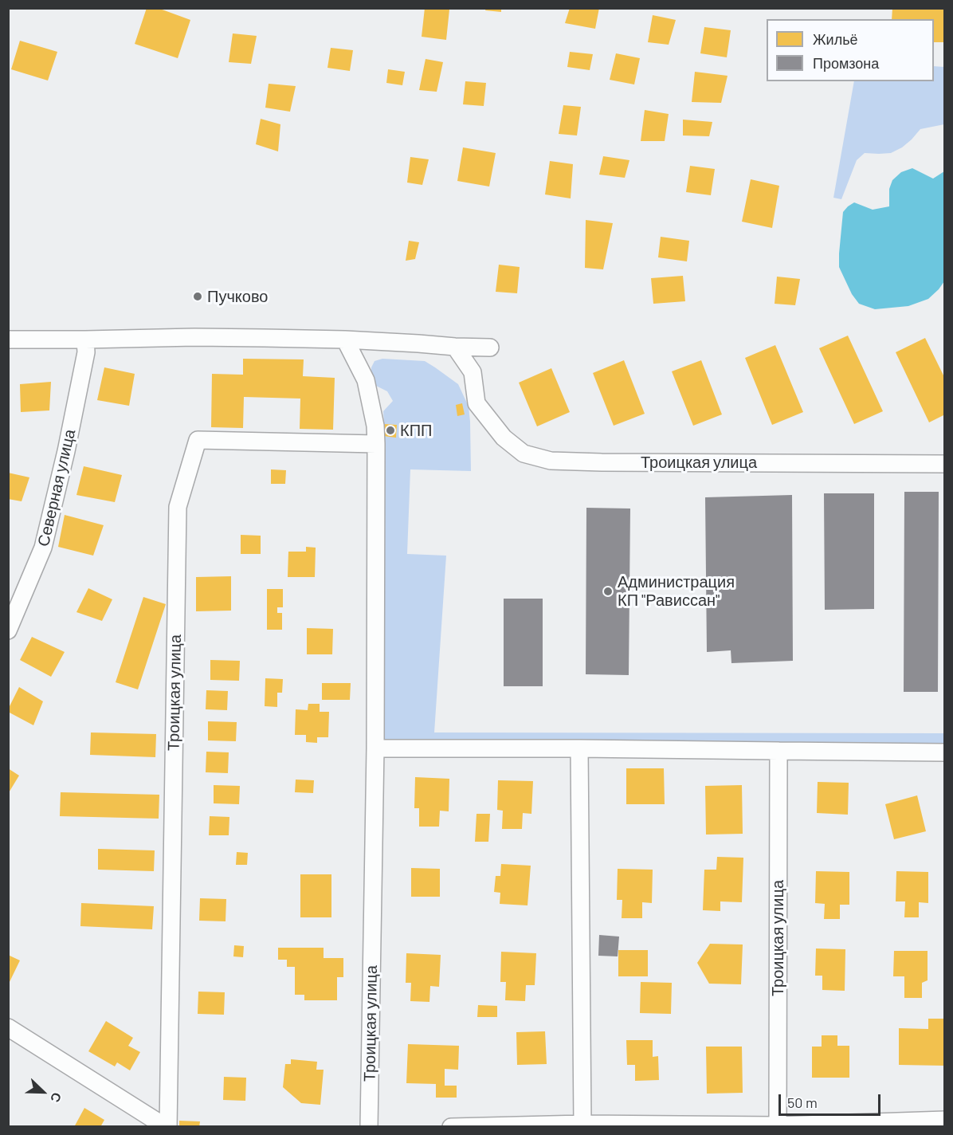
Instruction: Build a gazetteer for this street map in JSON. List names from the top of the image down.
{
  "streets": {
    "street": ["Троицкая улица", "Северная улица"]
  },
  "places": ["Пучково", "КПП", "Администрация КП \"Рависсан\""],
  "legend": ["Жильё", "Промзона"],
  "scale_bar": "50 m",
  "north": "bottom right"
}
